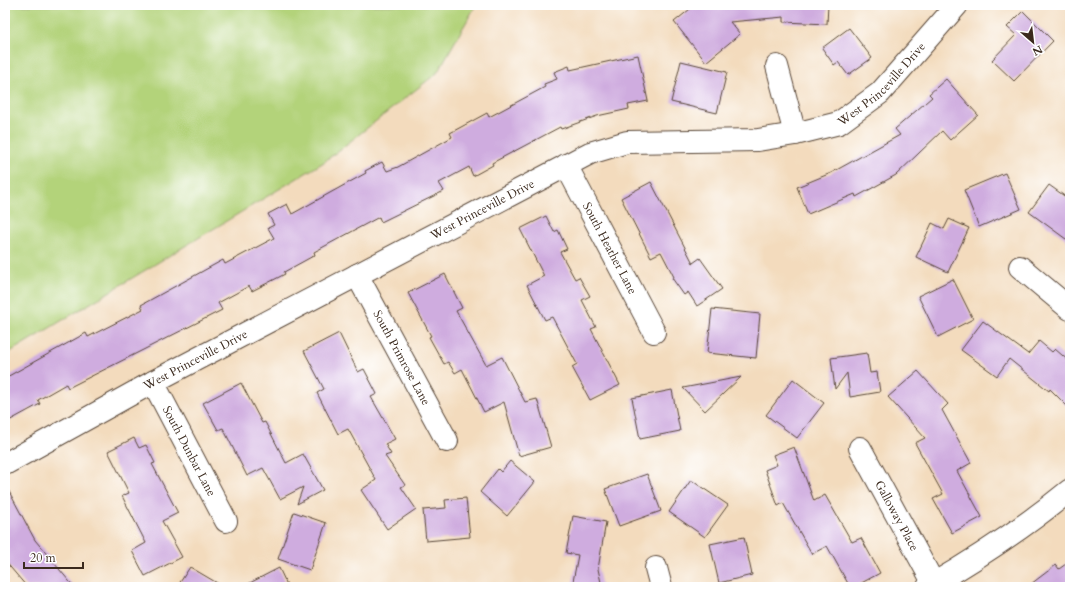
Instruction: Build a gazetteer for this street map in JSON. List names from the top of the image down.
{
  "streets": {
    "street": [
      "West Princeville Drive",
      "South Heather Lane",
      "South Primrose Lane",
      "South Dunbar Lane",
      "Galloway Place"
    ]
  },
  "crossings": [
    ["West Princeville Drive", "South Heather Lane"],
    ["West Princeville Drive", "South Primrose Lane"],
    ["West Princeville Drive", "South Dunbar Lane"]
  ],
  "scale_bar": "20 m",
  "north": "bottom right"
}
